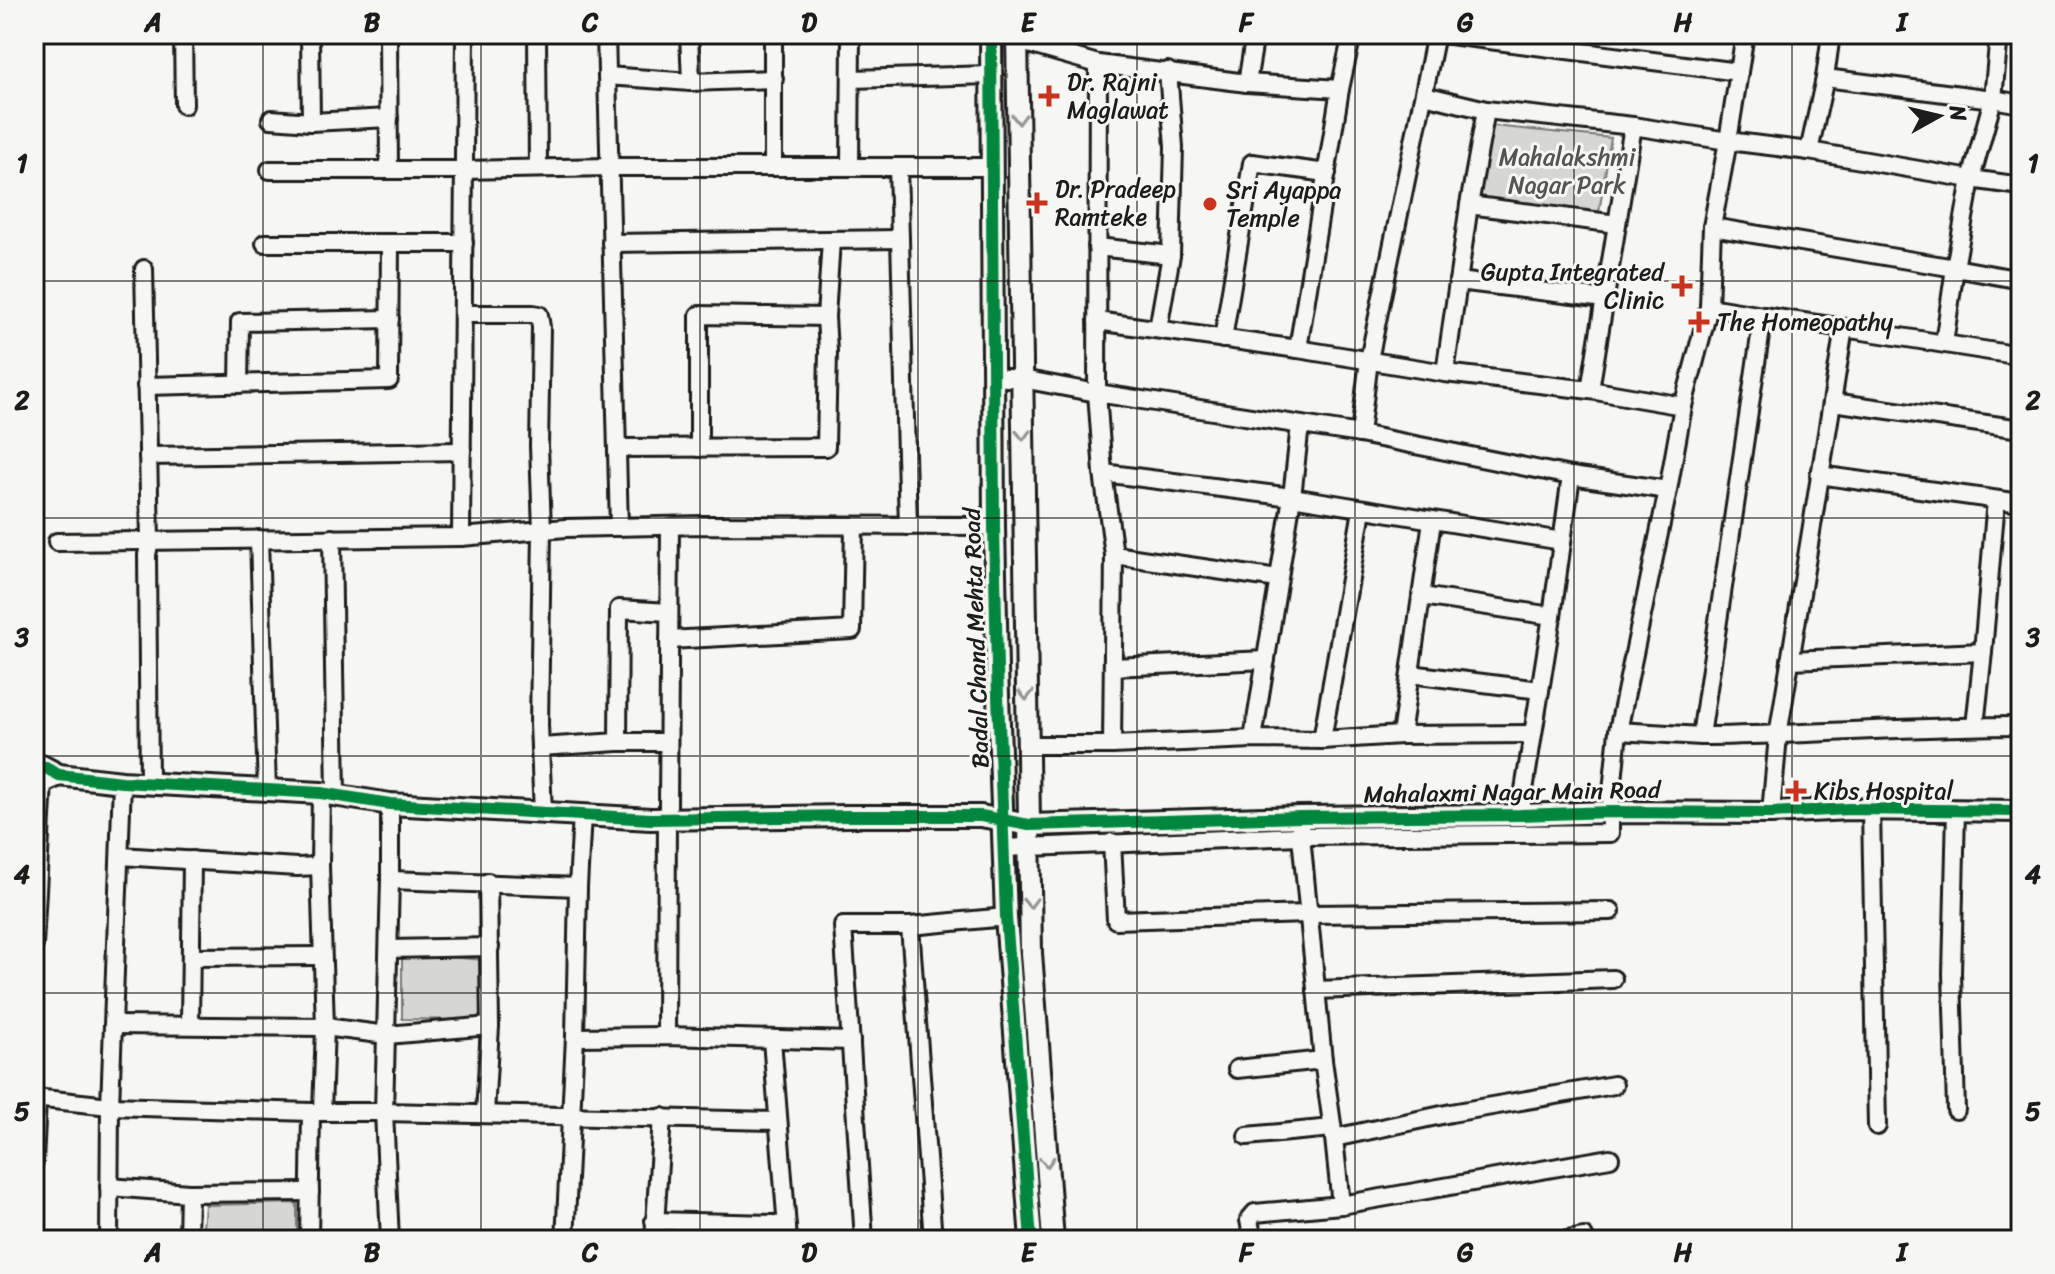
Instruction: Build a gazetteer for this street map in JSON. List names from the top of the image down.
{
  "streets": {
    "street": ["Badal Chand Mehta Road", "Mahalaxmi Nagar Main Road"]
  },
  "crossings": [
    ["Badal Chand Mehta Road", "Mahalaxmi Nagar Main Road"]
  ],
  "parks": ["Mahalakshmi Nagar Park"],
  "places": {
    "health": [
      "Dr. Rajni Maglawat",
      "Dr. Pradeep Ramteke",
      "Gupta Integrated Clinic",
      "The Homeopathy",
      "Kibs Hospital"
    ],
    "other": ["Sri Ayappa Temple"]
  },
  "north": "right",
  "grid": {
    "columns": [
      "A",
      "B",
      "C",
      "D",
      "E",
      "F",
      "G",
      "H",
      "I"
    ],
    "rows": [
      "1",
      "2",
      "3",
      "4",
      "5"
    ]
  }
}
